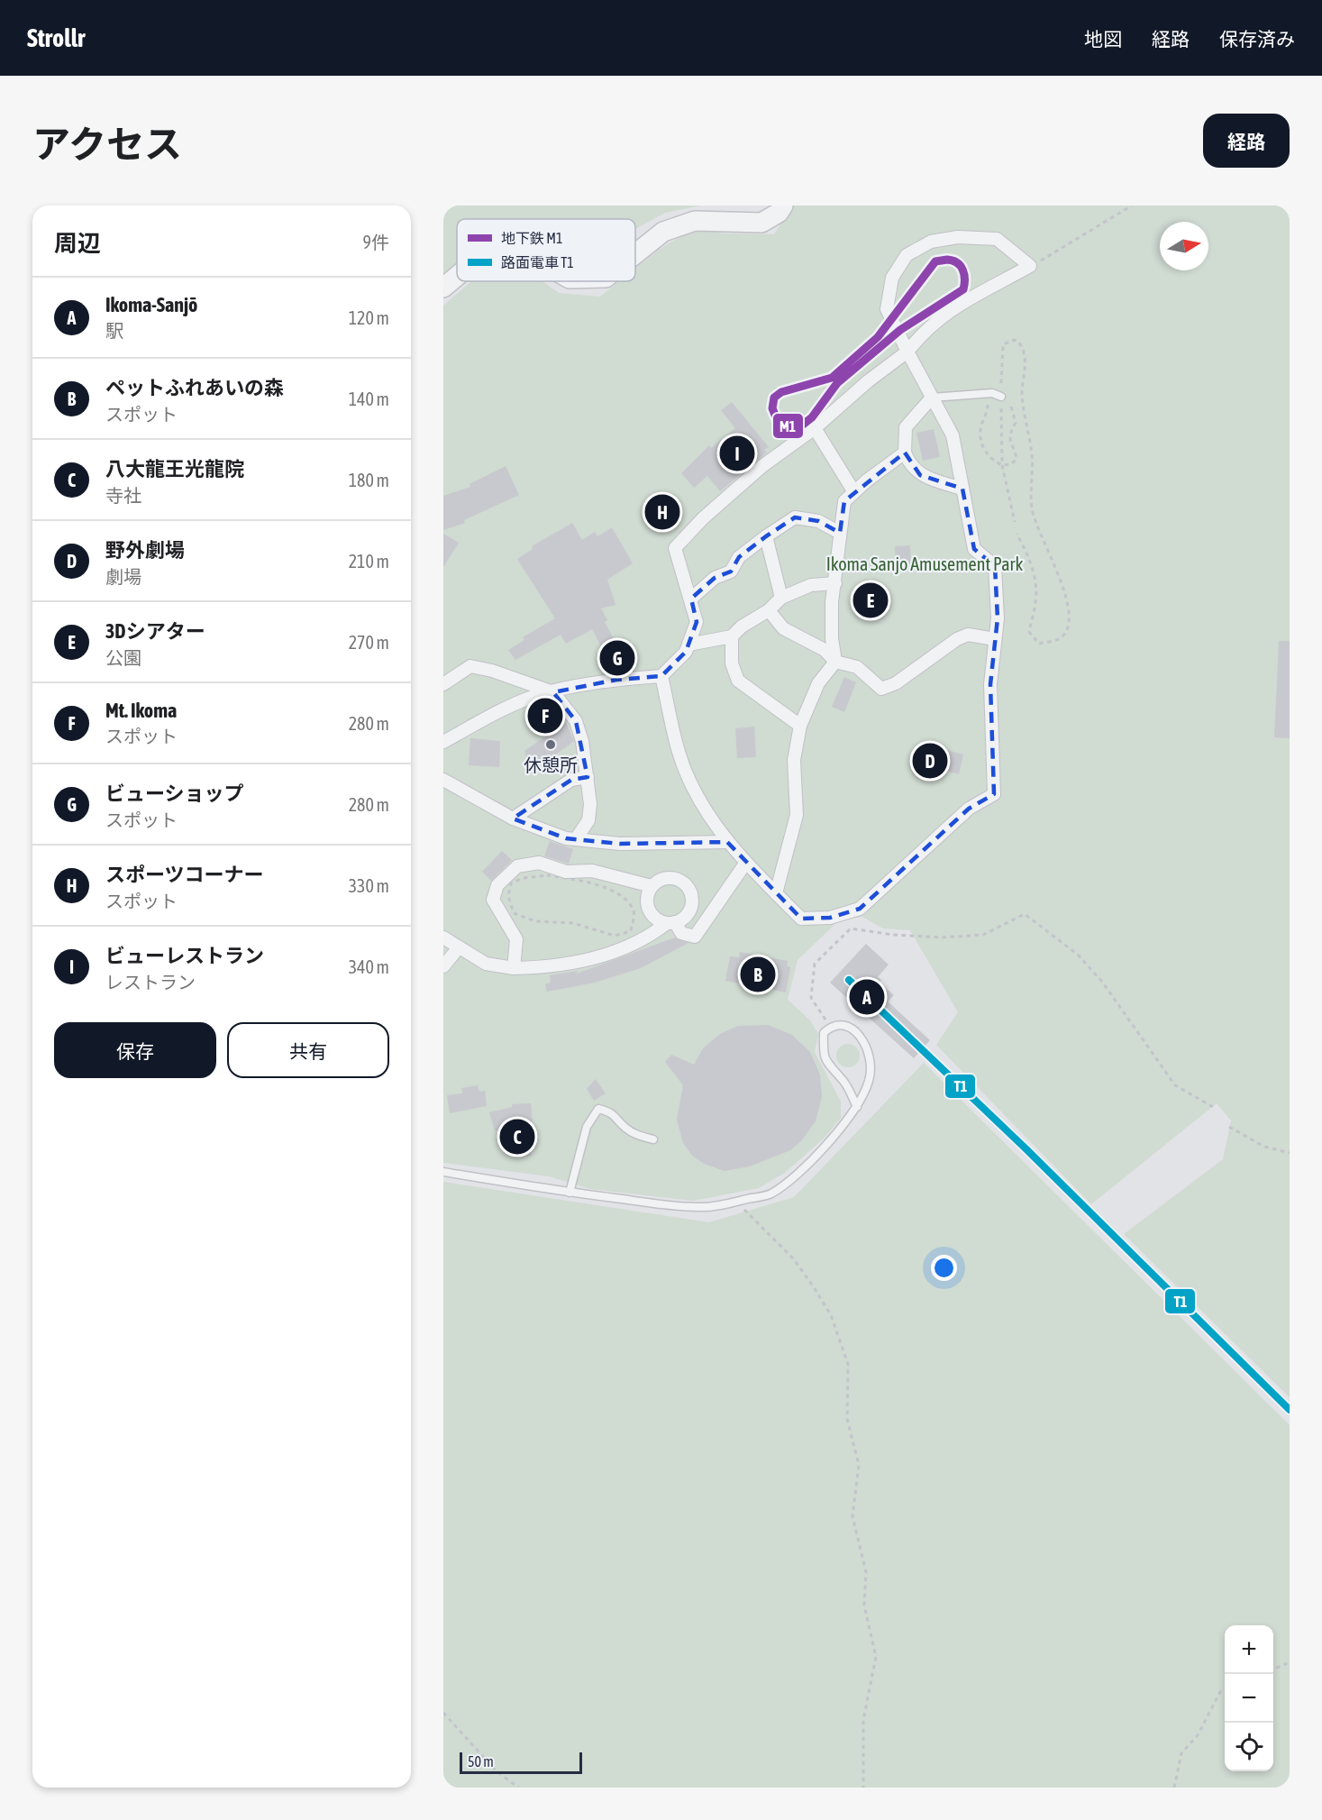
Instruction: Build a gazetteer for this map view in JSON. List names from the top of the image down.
{
  "parks": ["Ikoma Sanjo Amusement Park"],
  "places": ["休憩所"],
  "lines": ["metro line M1", "tram line T1"],
  "legend": ["地下鉄 M1", "路面電車 T1"],
  "scale_bar": "50 m",
  "north": "right",
  "page": {
    "header": "Strollr",
    "nav": ["地図", "経路", "保存済み"],
    "title": "アクセス",
    "buttons": [
      "経路",
      ["保存", "共有"]
    ],
    "heading": ["周辺", "9件"],
    "list": [
      {
        "mark": "A",
        "name": "Ikoma-Sanjō",
        "note": "駅",
        "value": "120 m"
      },
      {
        "mark": "B",
        "name": "ペットふれあいの森",
        "note": "スポット",
        "value": "140 m"
      },
      {
        "mark": "C",
        "name": "八大龍王光龍院",
        "note": "寺社",
        "value": "180 m"
      },
      {
        "mark": "D",
        "name": "野外劇場",
        "note": "劇場",
        "value": "210 m"
      },
      {
        "mark": "E",
        "name": "3Dシアター",
        "note": "公園",
        "value": "270 m"
      },
      {
        "mark": "F",
        "name": "Mt. Ikoma",
        "note": "スポット",
        "value": "280 m"
      },
      {
        "mark": "G",
        "name": "ビューショップ",
        "note": "スポット",
        "value": "280 m"
      },
      {
        "mark": "H",
        "name": "スポーツコーナー",
        "note": "スポット",
        "value": "330 m"
      },
      {
        "mark": "I",
        "name": "ビューレストラン",
        "note": "レストラン",
        "value": "340 m"
      }
    ],
    "pins": [
      "I",
      "H",
      "E",
      "G",
      "F",
      "D",
      "B",
      "A",
      "C"
    ],
    "map_buttons": ["+", "−"],
    "scale": "50 m"
  }
}
